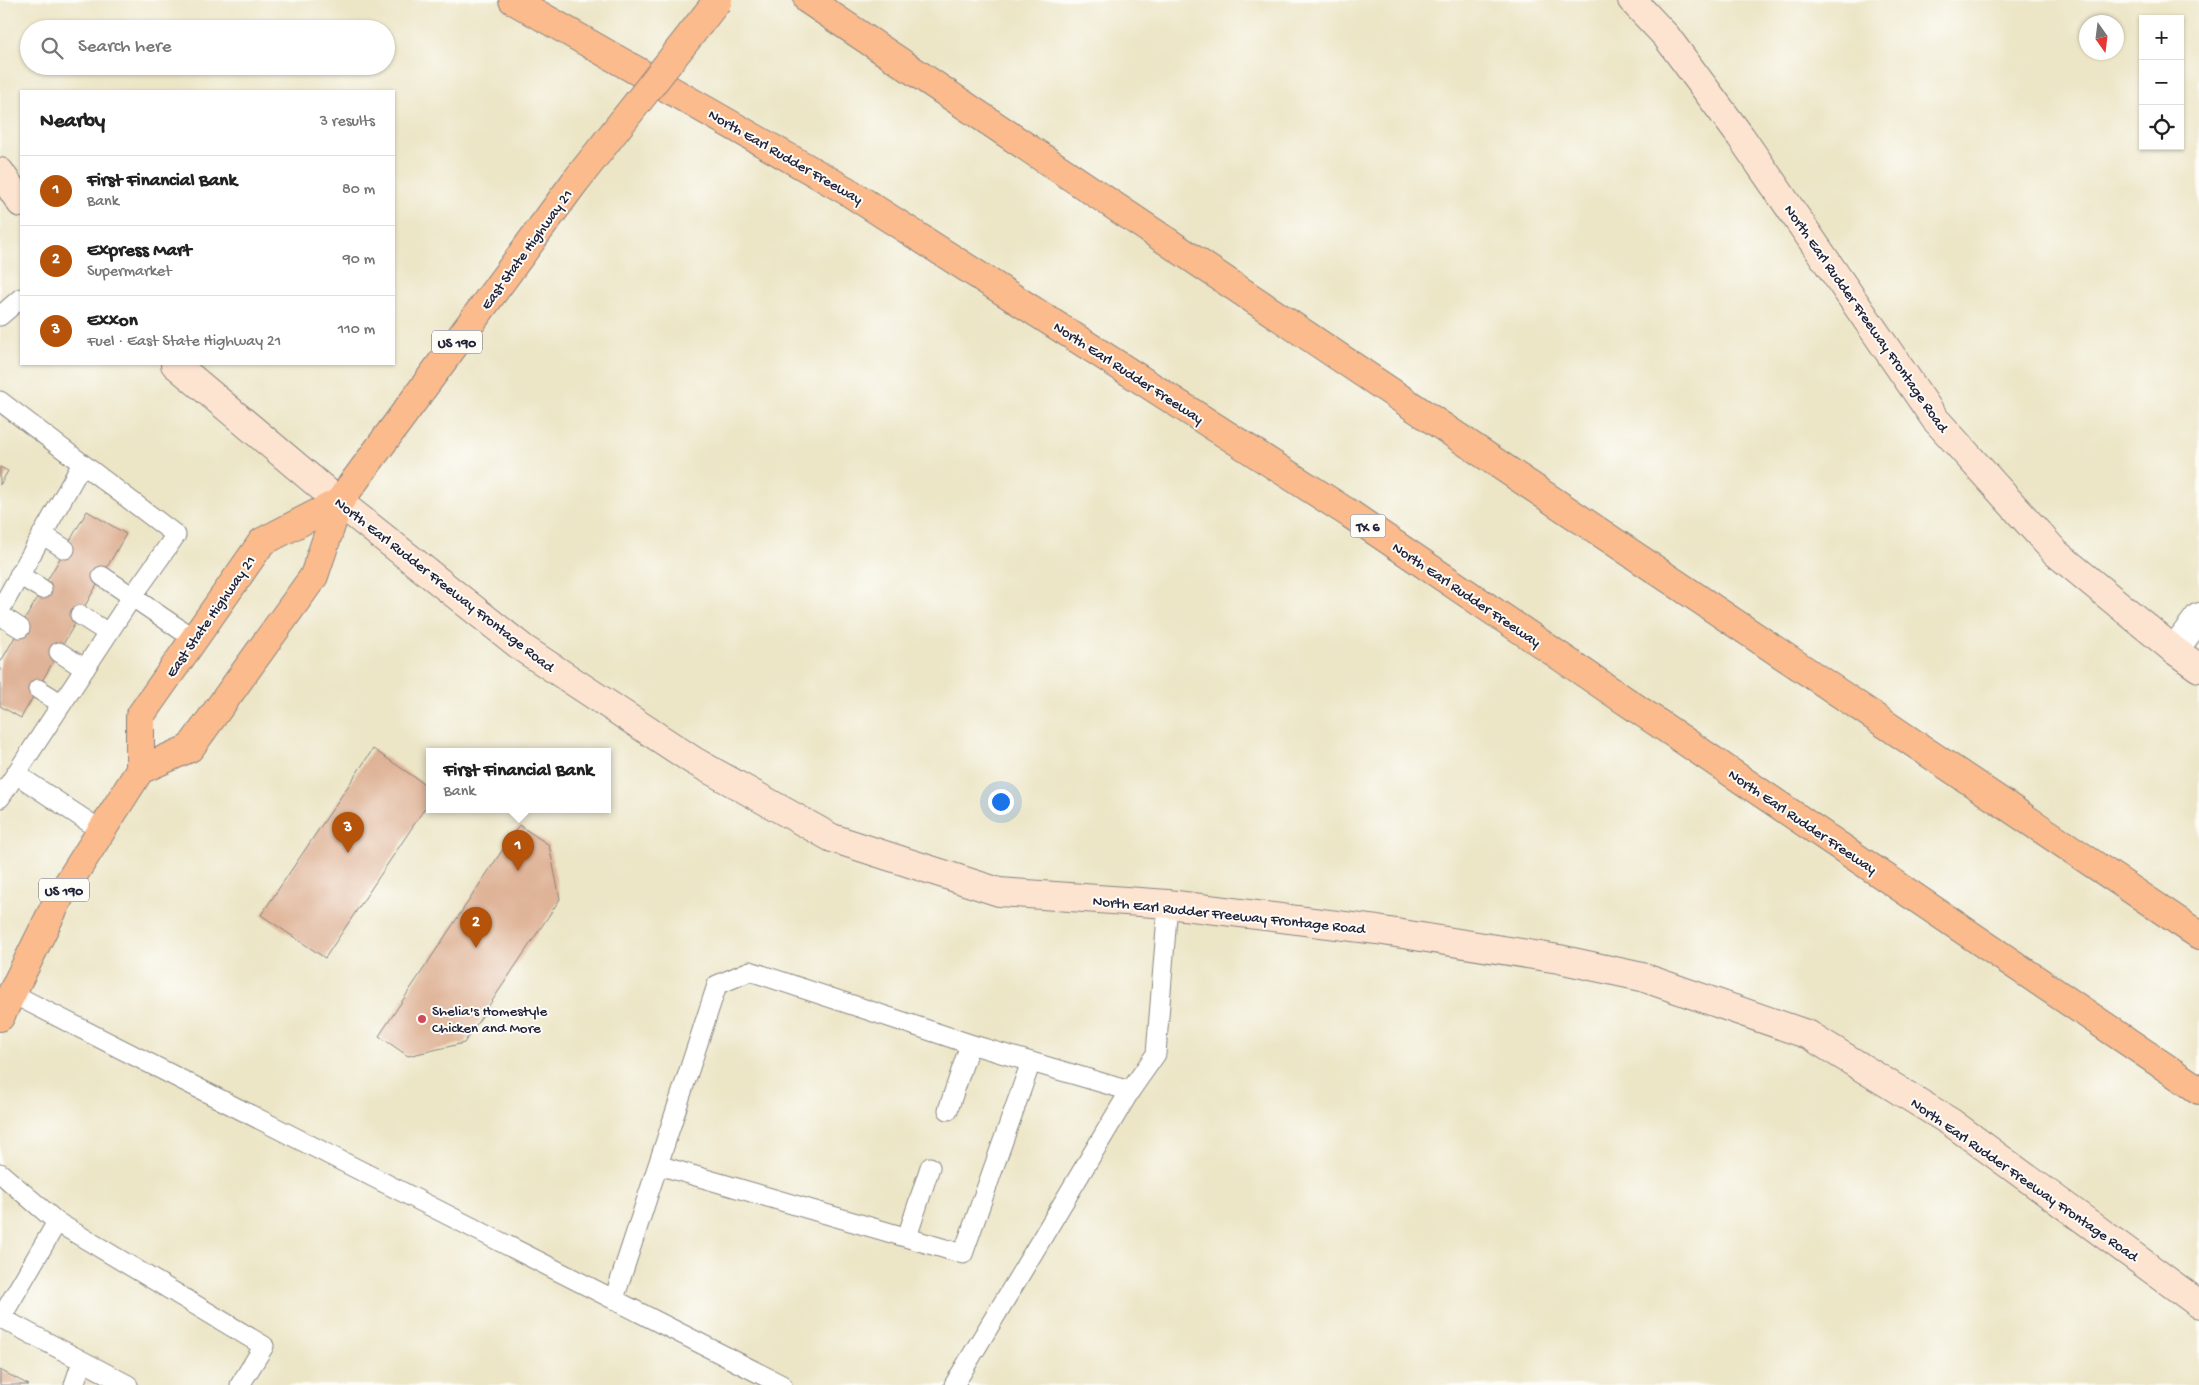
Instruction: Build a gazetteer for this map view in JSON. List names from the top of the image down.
{
  "streets": {
    "highway": [
      "North Earl Rudder Freeway",
      "East State Highway 21",
      "US 190",
      "TX 6"
    ],
    "main road": ["North Earl Rudder Freeway Frontage Road"]
  },
  "crossings": [
    ["East State Highway 21", "North Earl Rudder Freeway Frontage Road"],
    ["East State Highway 21", "US 190"]
  ],
  "places": ["Shelia's Homestyle Chicken and More"],
  "north": "bottom",
  "page": {
    "map_buttons": ["+", "−"],
    "search": "Search here",
    "heading": ["Nearby", "3 results"],
    "list": [
      {
        "mark": "1",
        "name": "First Financial Bank",
        "note": "Bank",
        "value": "80 m"
      },
      {
        "mark": "2",
        "name": "Express Mart",
        "note": "Supermarket",
        "value": "90 m"
      },
      {
        "mark": "3",
        "name": "Exxon",
        "note": "Fuel · East State Highway 21",
        "value": "110 m"
      }
    ],
    "popup": ["First Financial Bank", "Bank"],
    "pins": ["3", "1", "2"]
  }
}
